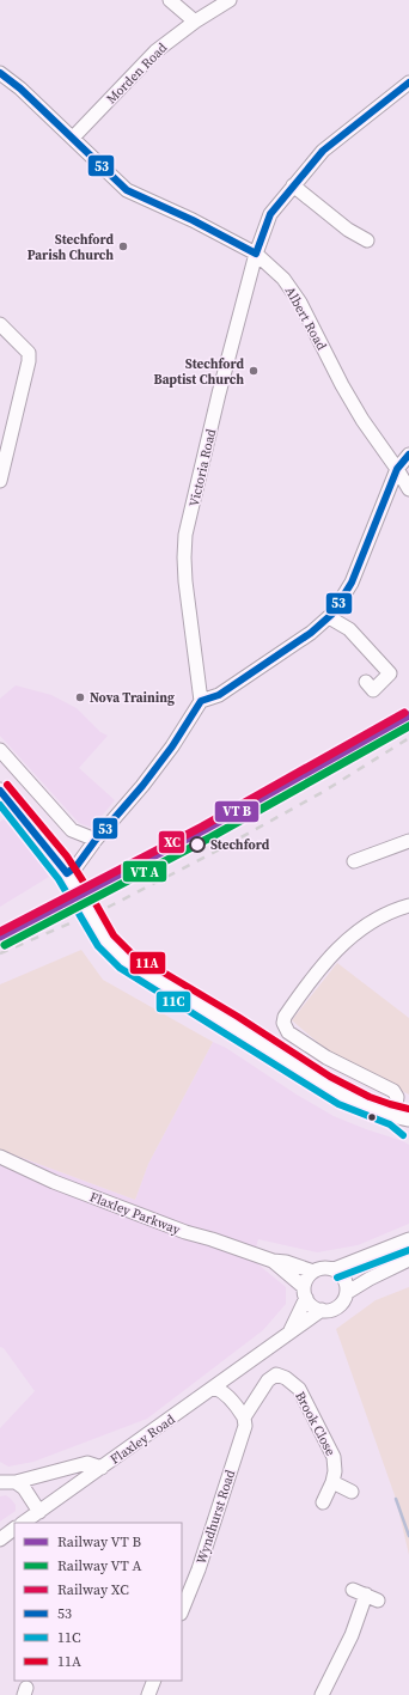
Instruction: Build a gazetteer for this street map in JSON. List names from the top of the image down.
{
  "streets": {
    "street": [
      "Morden Road",
      "Albert Road",
      "Victoria Road",
      "Flaxley Parkway",
      "Brook Close",
      "Flaxley Road",
      "Wyndhurst Road"
    ]
  },
  "crossings": [
    ["Morden Road", "Albert Road"],
    ["Albert Road", "Victoria Road"],
    ["Flaxley Parkway", "Flaxley Road"],
    ["Brook Close", "Wyndhurst Road"]
  ],
  "places": [
    "Stechford Parish Church",
    "Stechford Baptist Church",
    "Nova Training",
    "Stechford"
  ],
  "lines": [
    "transit line 53",
    "rail line XC",
    "transit line 11A",
    "transit line 11C"
  ],
  "legend": [
    "Railway VT B",
    "Railway VT A",
    "Railway XC",
    "53",
    "11C",
    "11A"
  ]
}
